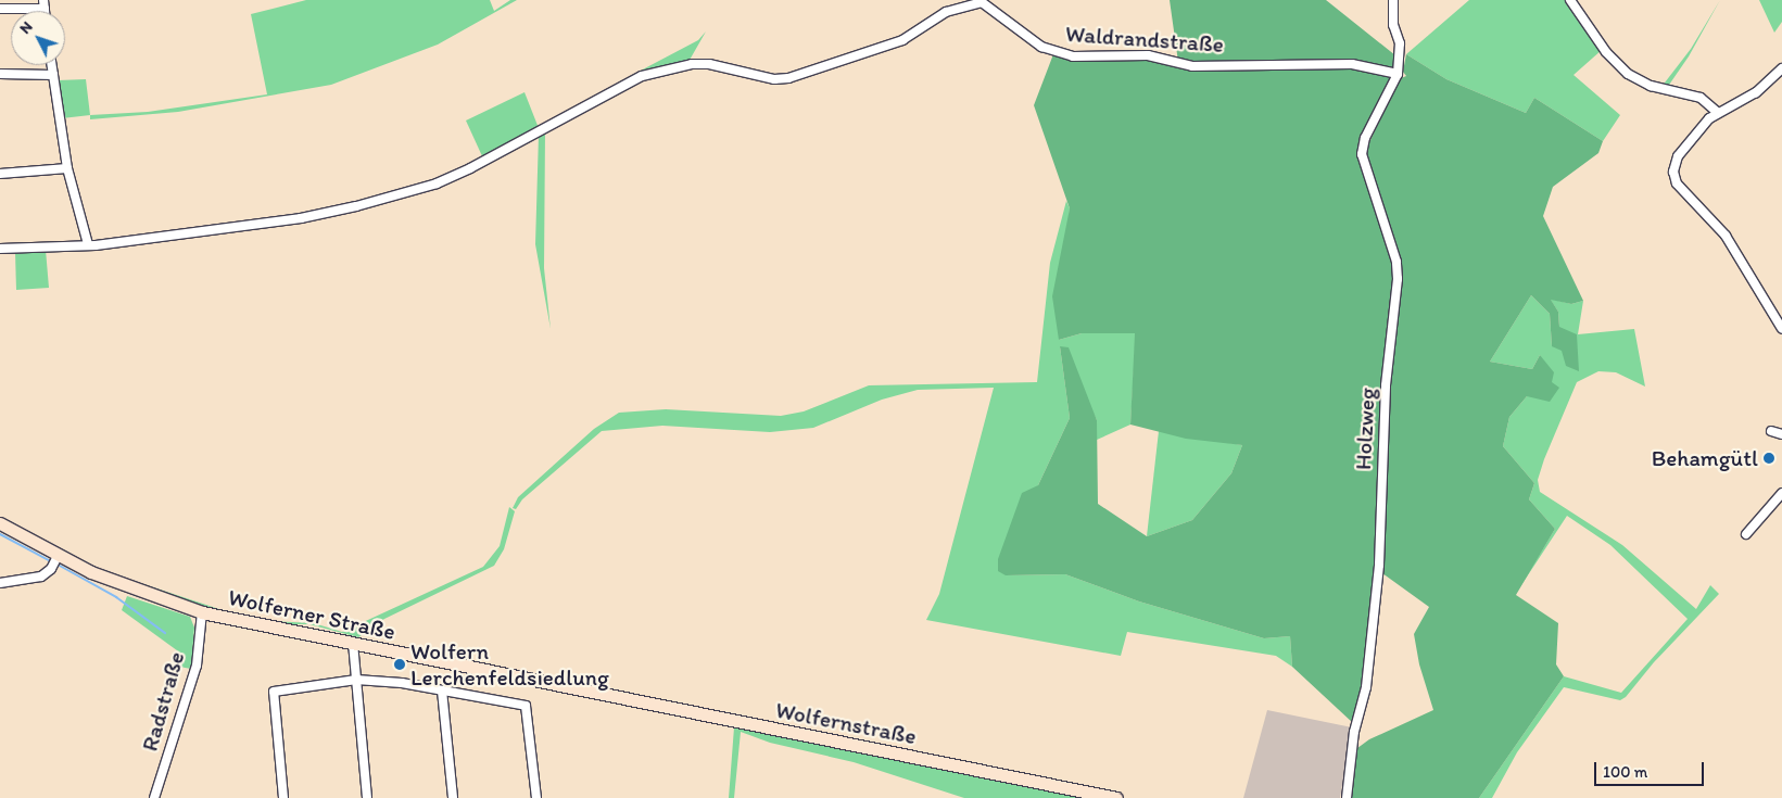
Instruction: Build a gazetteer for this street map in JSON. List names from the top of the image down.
{
  "streets": {
    "main road": ["Wolferner Straße", "Wolfernstraße"],
    "street": ["Waldrandstraße", "Holzweg", "Radstraße"]
  },
  "crossings": [
    ["Waldrandstraße", "Holzweg"],
    ["Wolferner Straße", "Radstraße"],
    ["Wolferner Straße", "Wolfernstraße"]
  ],
  "places": ["Behamgütl", "Wolfern Lerchenfeldsiedlung"],
  "scale_bar": "100 m",
  "north": "top left"
}
